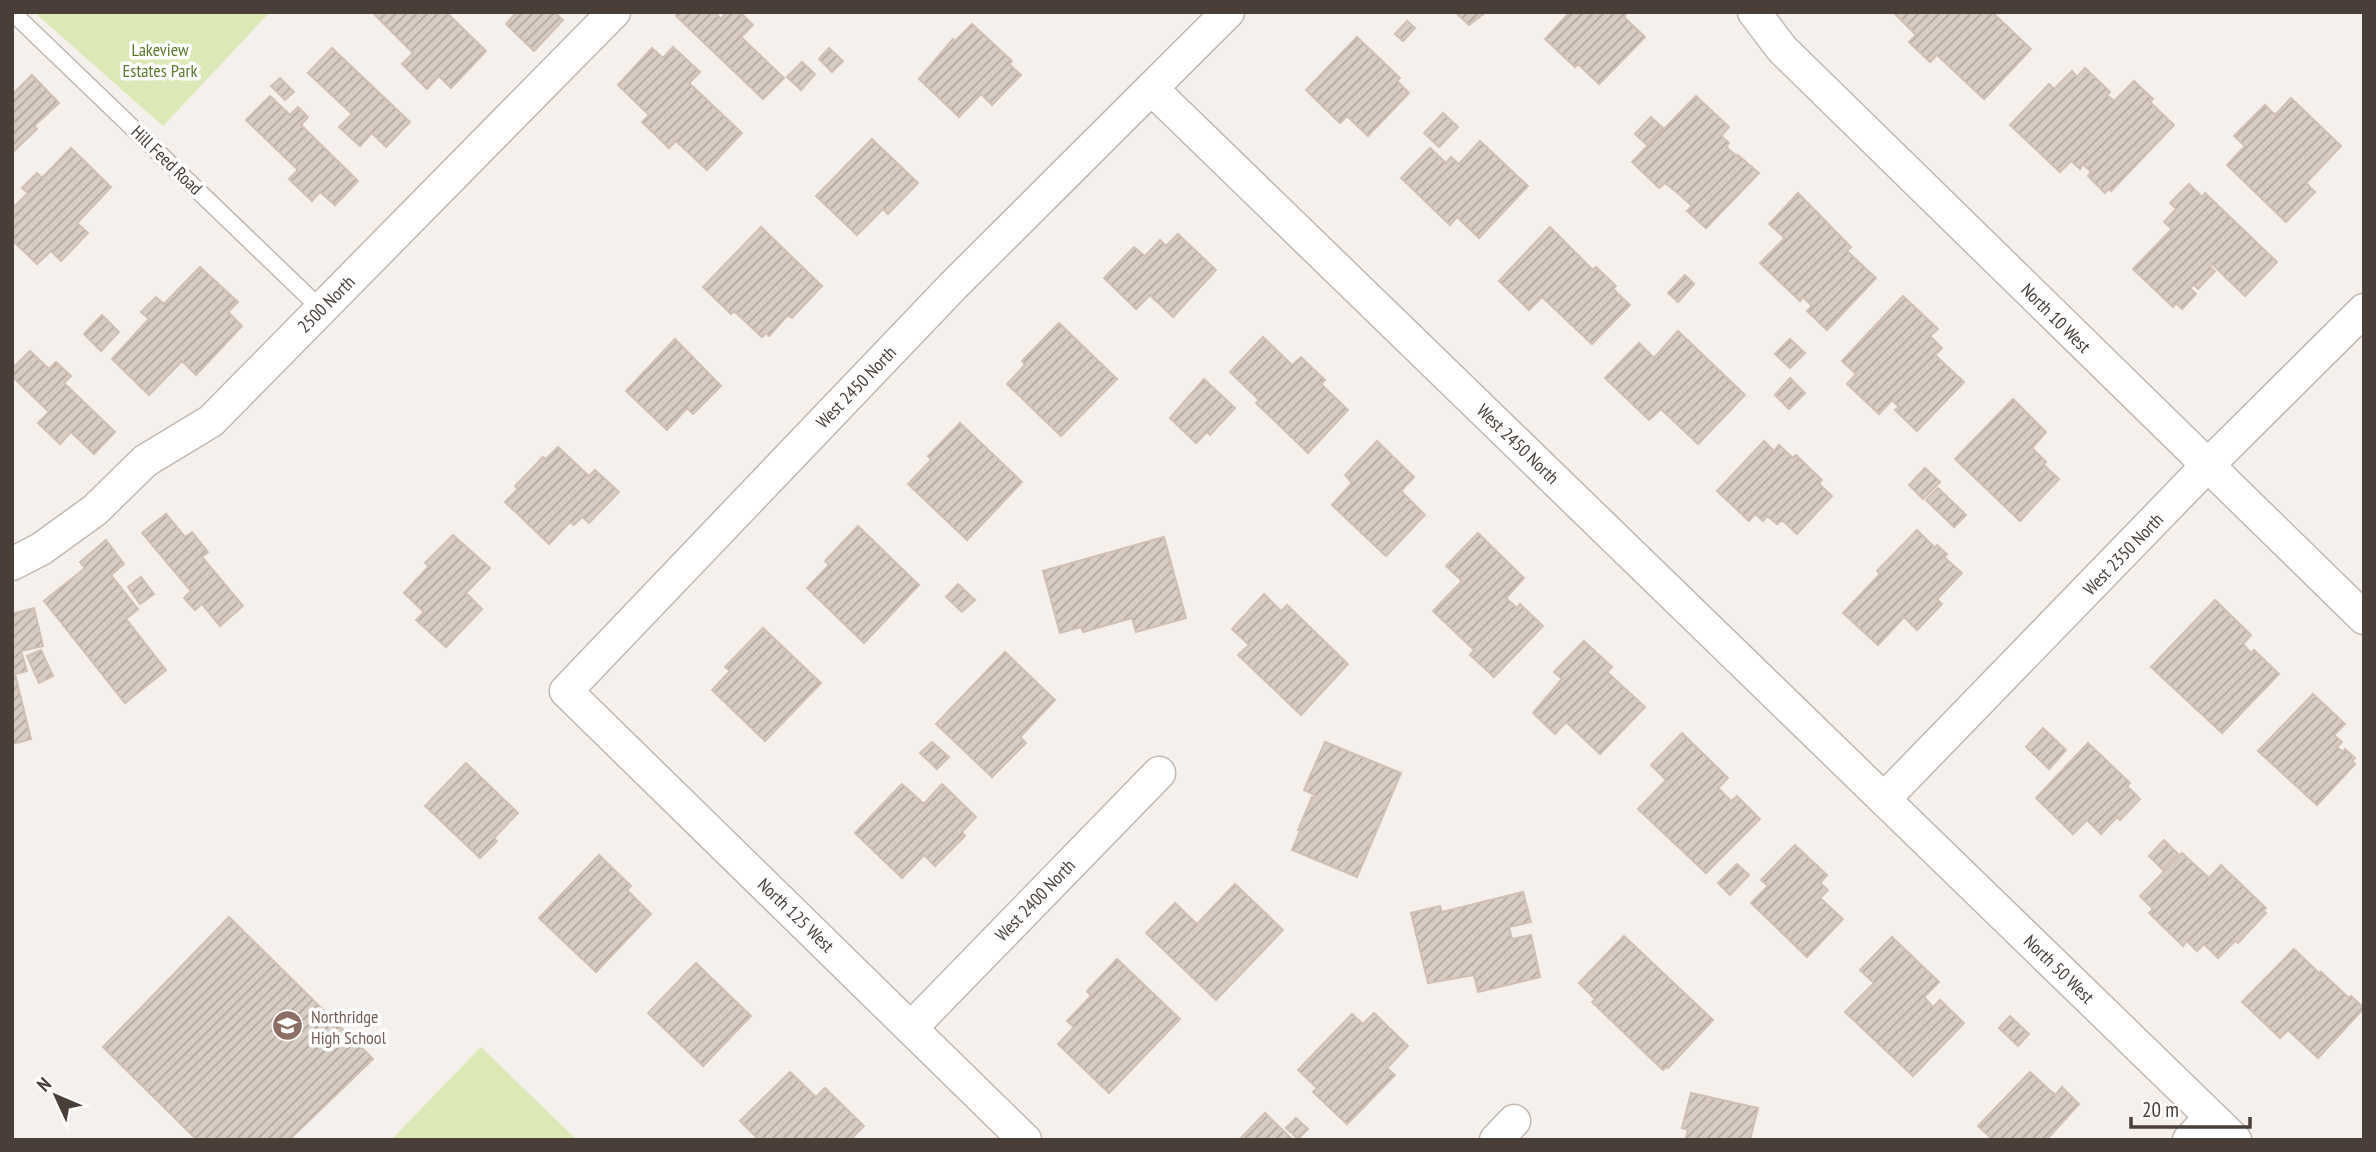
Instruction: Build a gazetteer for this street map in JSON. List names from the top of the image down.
{
  "streets": {
    "street": [
      "2500 North",
      "North 10 West",
      "West 2450 North",
      "West 2350 North",
      "West 2400 North",
      "North 125 West",
      "North 50 West"
    ],
    "lane": ["Hill Feed Road"]
  },
  "crossings": [
    ["Hill Feed Road", "2500 North"],
    ["North 10 West", "West 2350 North"],
    ["West 2450 North", "West 2350 North"],
    ["West 2450 North", "North 125 West"],
    ["West 2450 North", "North 50 West"],
    ["West 2350 North", "North 50 West"],
    ["West 2400 North", "North 125 West"]
  ],
  "parks": ["Lakeview Estates Park"],
  "places": {
    "school or university": ["Northridge High School"]
  },
  "scale_bar": "20 m",
  "north": "top left"
}
